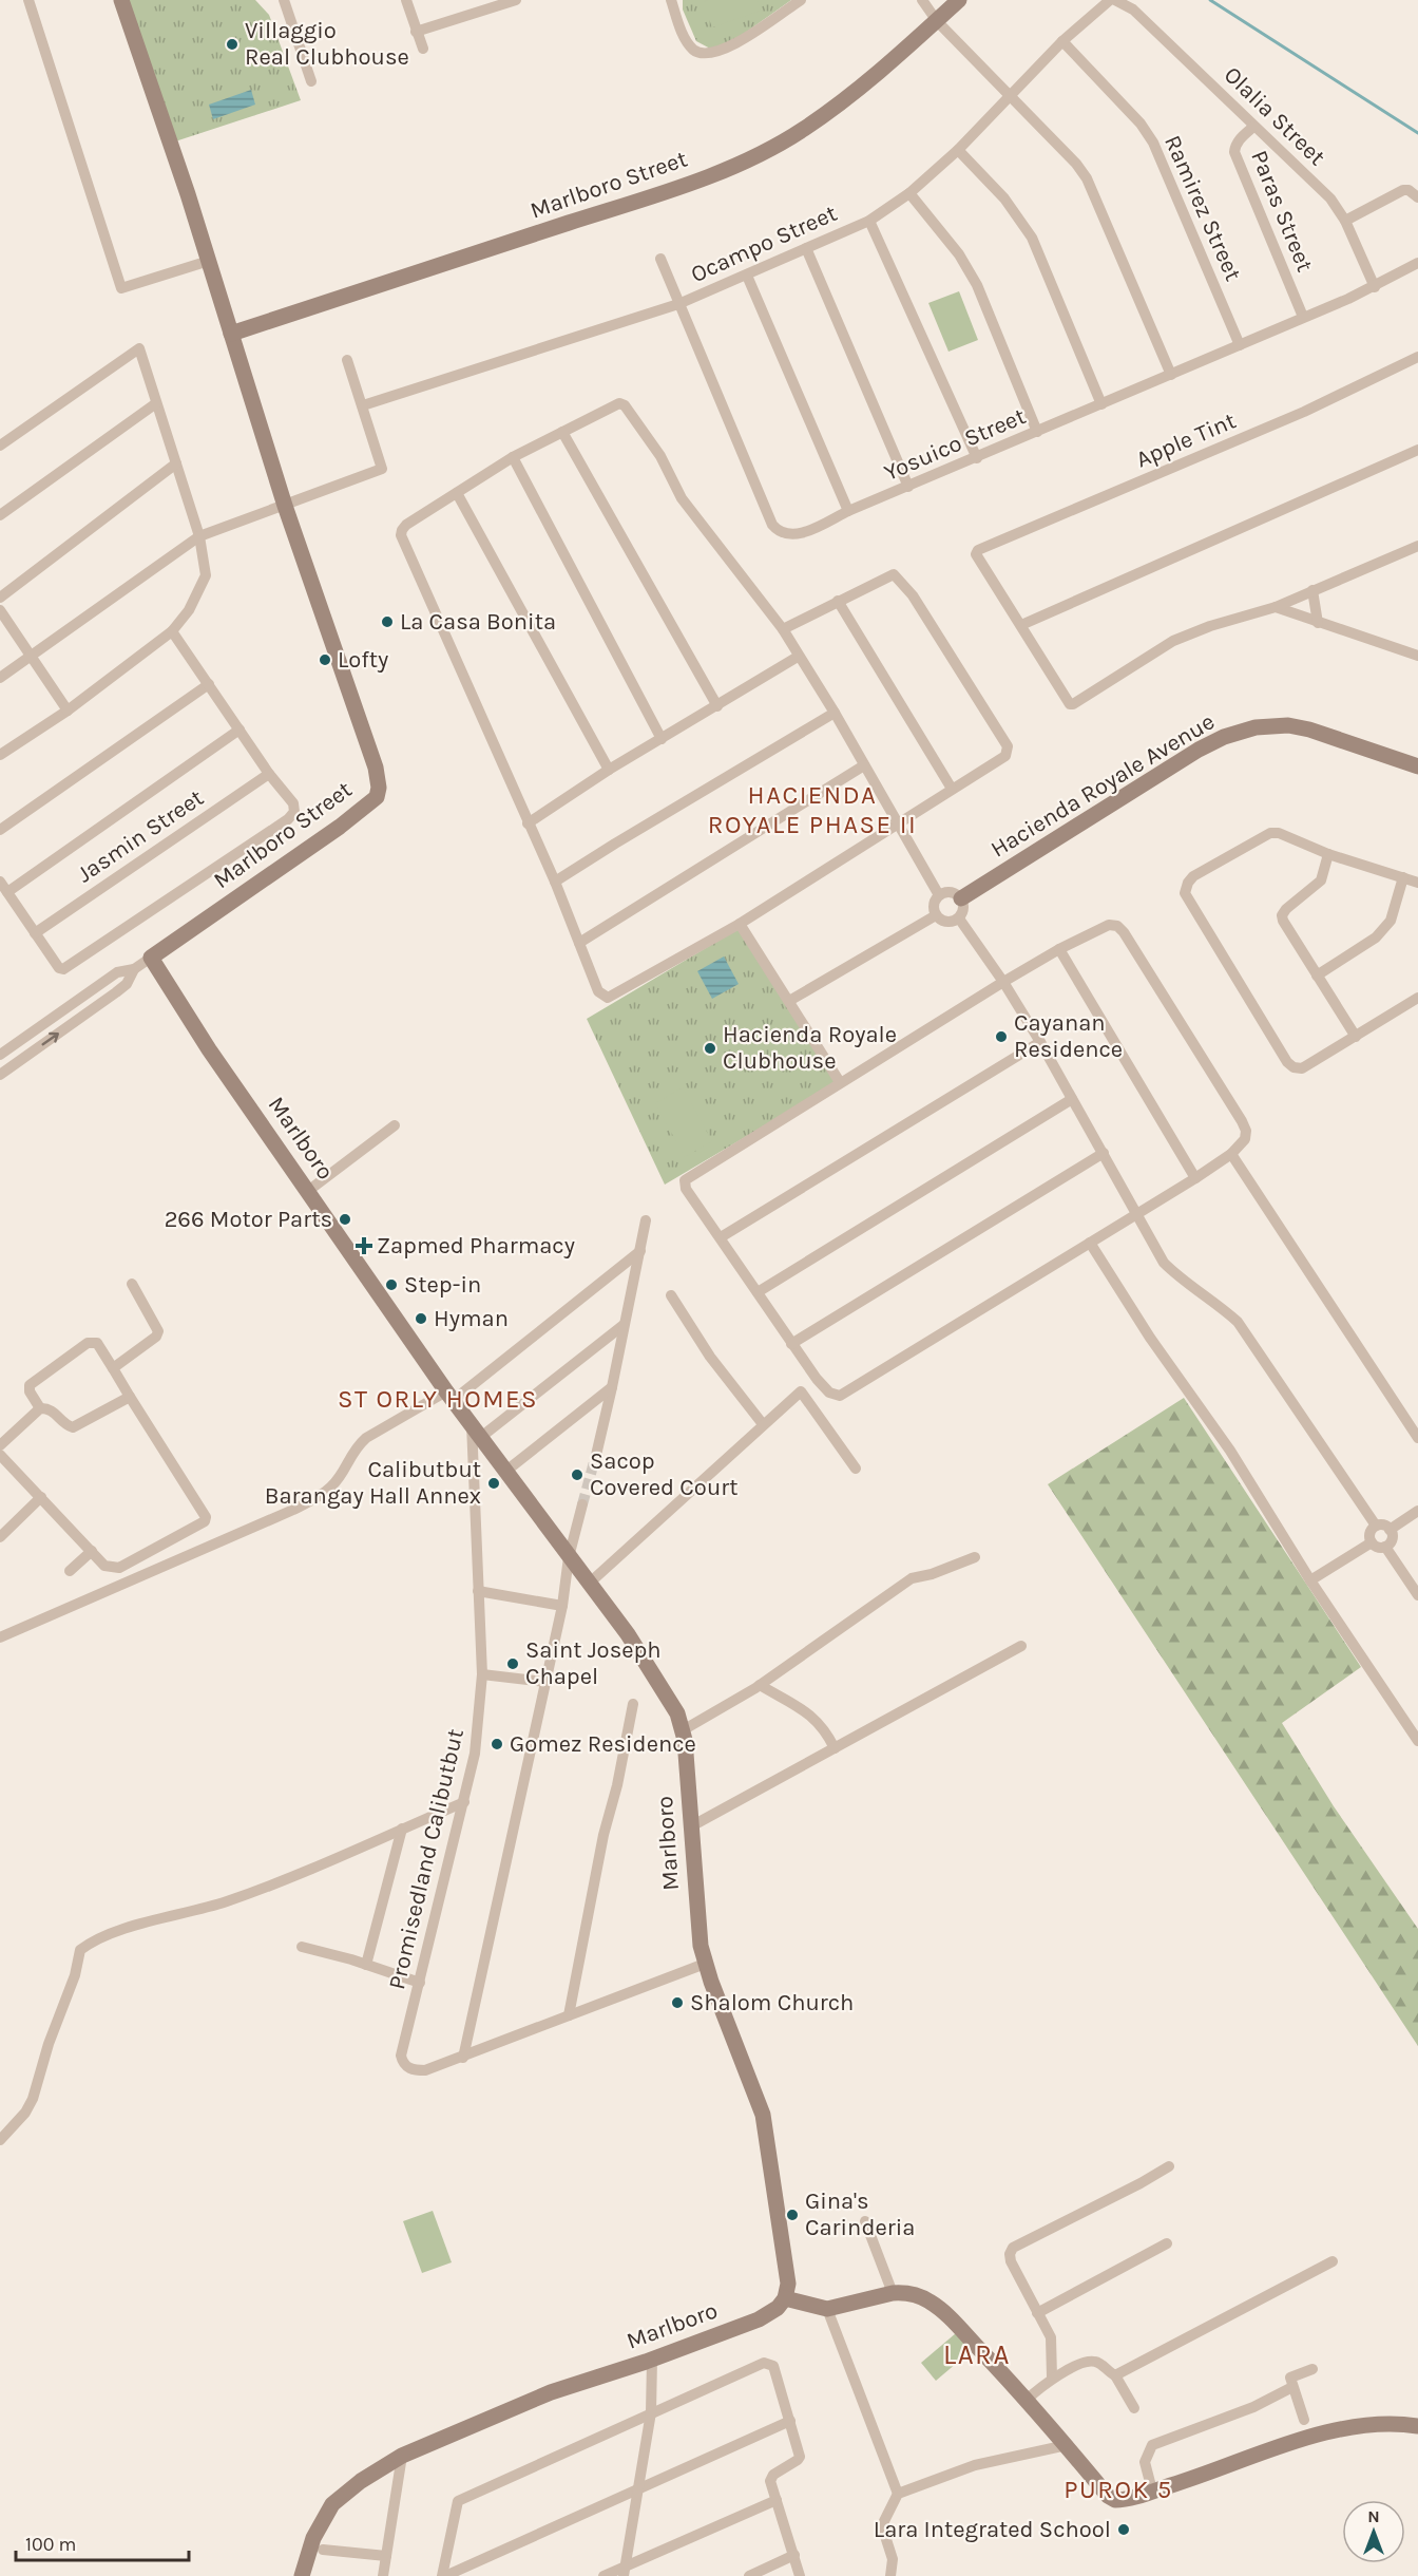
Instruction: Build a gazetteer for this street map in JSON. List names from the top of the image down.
{
  "streets": {
    "street": [
      "Olalia Street",
      "Marlboro Street",
      "Ramirez Street",
      "Paras Street",
      "Ocampo Street",
      "Apple Tint",
      "Yosuico Street",
      "Hacienda Royale Avenue",
      "Jasmin Street",
      "Marlboro",
      "Promisedland Calibutbut"
    ]
  },
  "crossings": [
    ["Olalia Street", "Paras Street"],
    ["Olalia Street", "Yosuico Street"],
    ["Marlboro Street", "Marlboro"],
    ["Ramirez Street", "Ocampo Street"],
    ["Ramirez Street", "Yosuico Street"],
    ["Paras Street", "Yosuico Street"],
    ["Ocampo Street", "Yosuico Street"],
    ["Marlboro", "Promisedland Calibutbut"]
  ],
  "districts": [
    "HACIENDA ROYALE PHASE II",
    "ST ORLY HOMES",
    "LARA",
    "PUROK 5"
  ],
  "places": {
    "other": [
      "Villaggio Real Clubhouse",
      "La Casa Bonita",
      "Lofty",
      "Cayanan Residence",
      "Hacienda Royale Clubhouse",
      "266 Motor Parts",
      "Step-in",
      "Hyman",
      "Sacop Covered Court",
      "Calibutbut Barangay Hall Annex",
      "Saint Joseph Chapel",
      "Gomez Residence",
      "Shalom Church",
      "Gina's Carinderia",
      "Lara Integrated School"
    ],
    "health": ["Zapmed Pharmacy"]
  },
  "scale_bar": "100 m",
  "north": "top"
}
